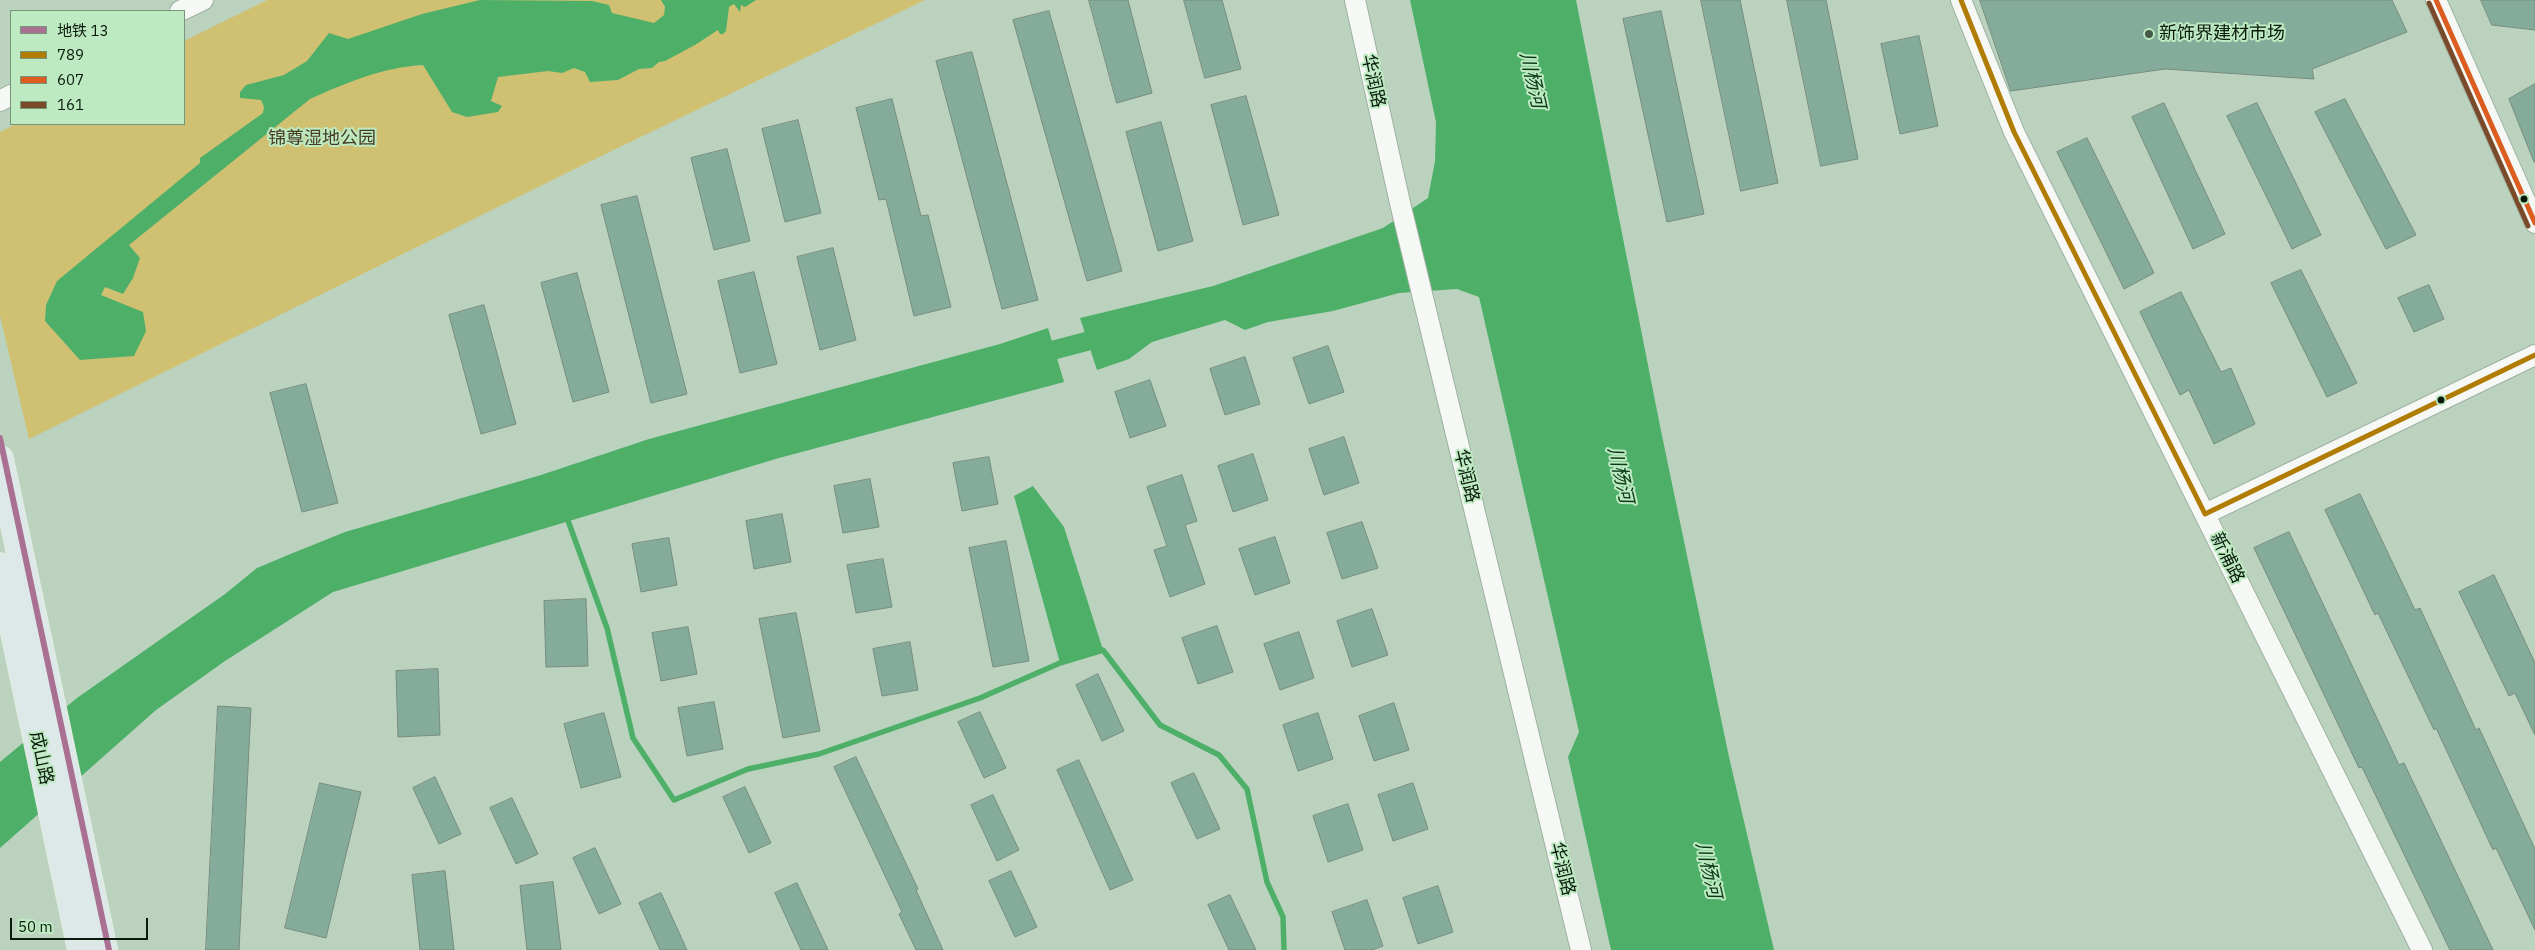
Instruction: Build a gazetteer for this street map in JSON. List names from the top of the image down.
{
  "streets": {
    "main road": ["成山路"],
    "street": ["华润路", "新浦路"]
  },
  "water": ["川杨河"],
  "parks": ["锦尊湿地公园"],
  "places": ["新饰界建材市场"],
  "lines": [
    "transit line 789",
    "transit line 607",
    "transit line 161",
    "metro line 13"
  ],
  "legend": [
    "地铁 13",
    "789",
    "607",
    "161"
  ],
  "scale_bar": "50 m"
}
